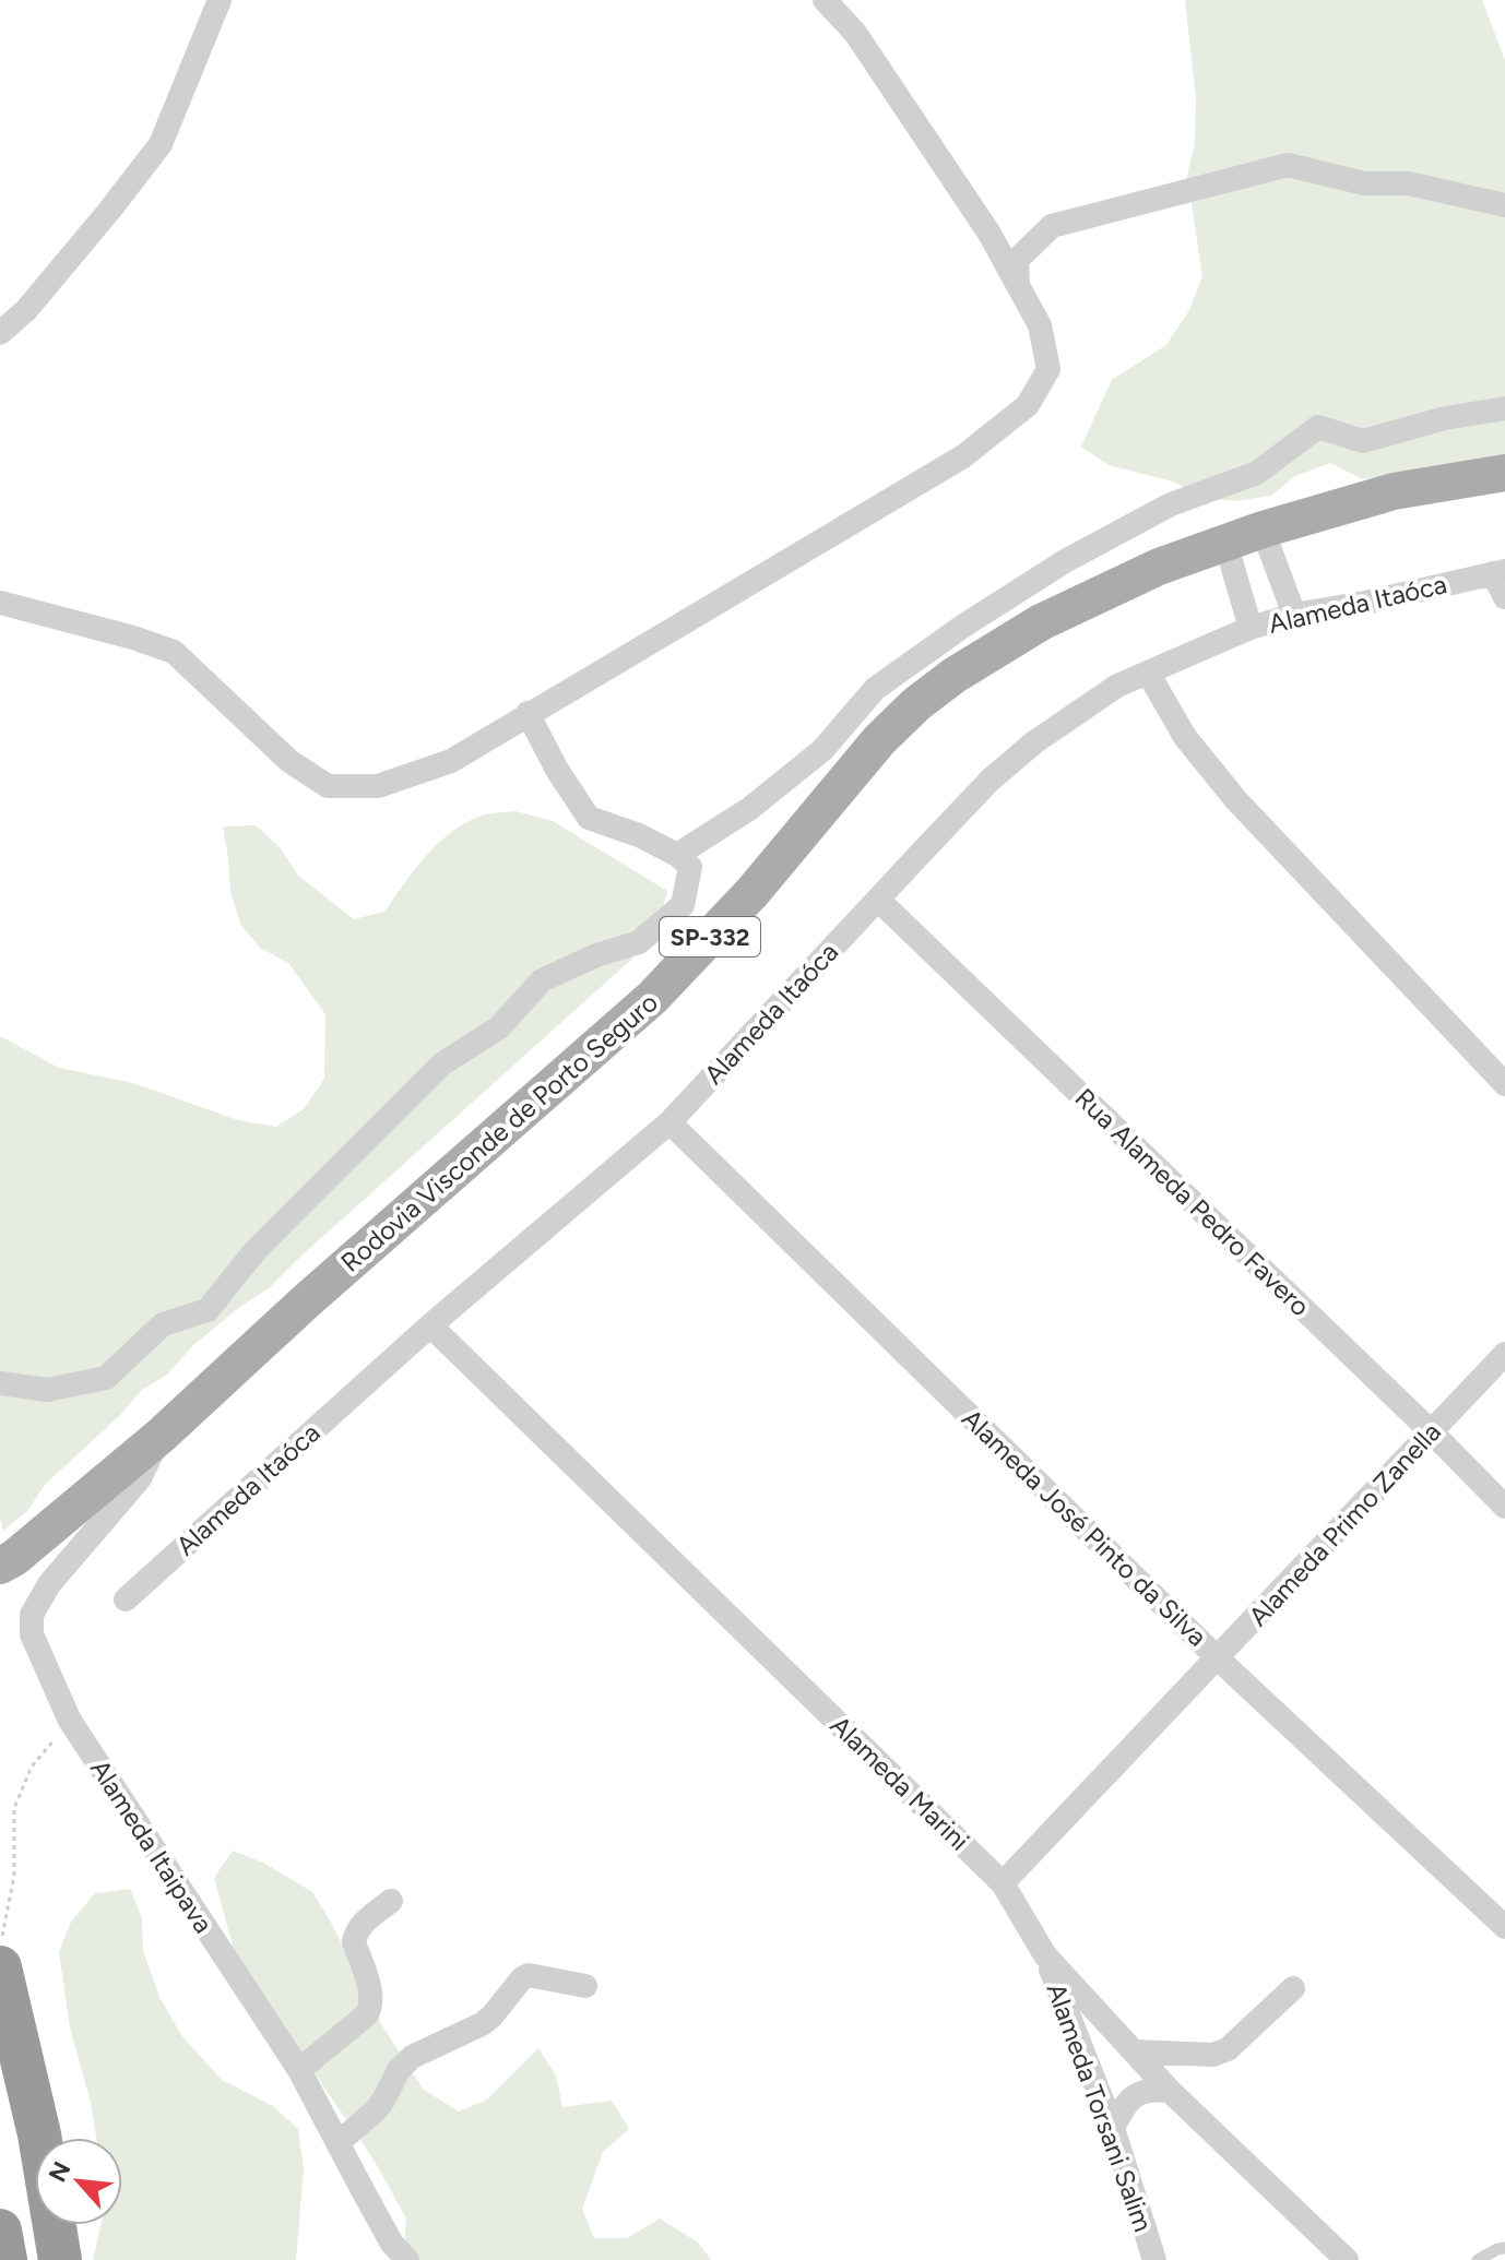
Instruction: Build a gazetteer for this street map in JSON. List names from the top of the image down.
{
  "streets": {
    "main road": ["SP-332", "Rodovia Visconde de Porto Seguro"],
    "street": [
      "Alameda Itaóca",
      "Rua Alameda Pedro Favero",
      "Alameda Primo Zanella",
      "Alameda José Pinto da Silva",
      "Alameda Marini",
      "Alameda Itaipava",
      "Alameda Torsani Salim"
    ]
  },
  "crossings": [
    ["Alameda Itaóca", "Rua Alameda Pedro Favero"],
    ["Alameda Itaóca", "Alameda José Pinto da Silva"],
    ["Alameda Itaóca", "Alameda Marini"],
    ["Rodovia Visconde de Porto Seguro", "Alameda Itaipava"],
    ["Rua Alameda Pedro Favero", "Alameda Primo Zanella"],
    ["Alameda Primo Zanella", "Alameda José Pinto da Silva"],
    ["Alameda Primo Zanella", "Alameda Marini"],
    ["Alameda Marini", "Alameda Torsani Salim"]
  ],
  "north": "top left"
}
